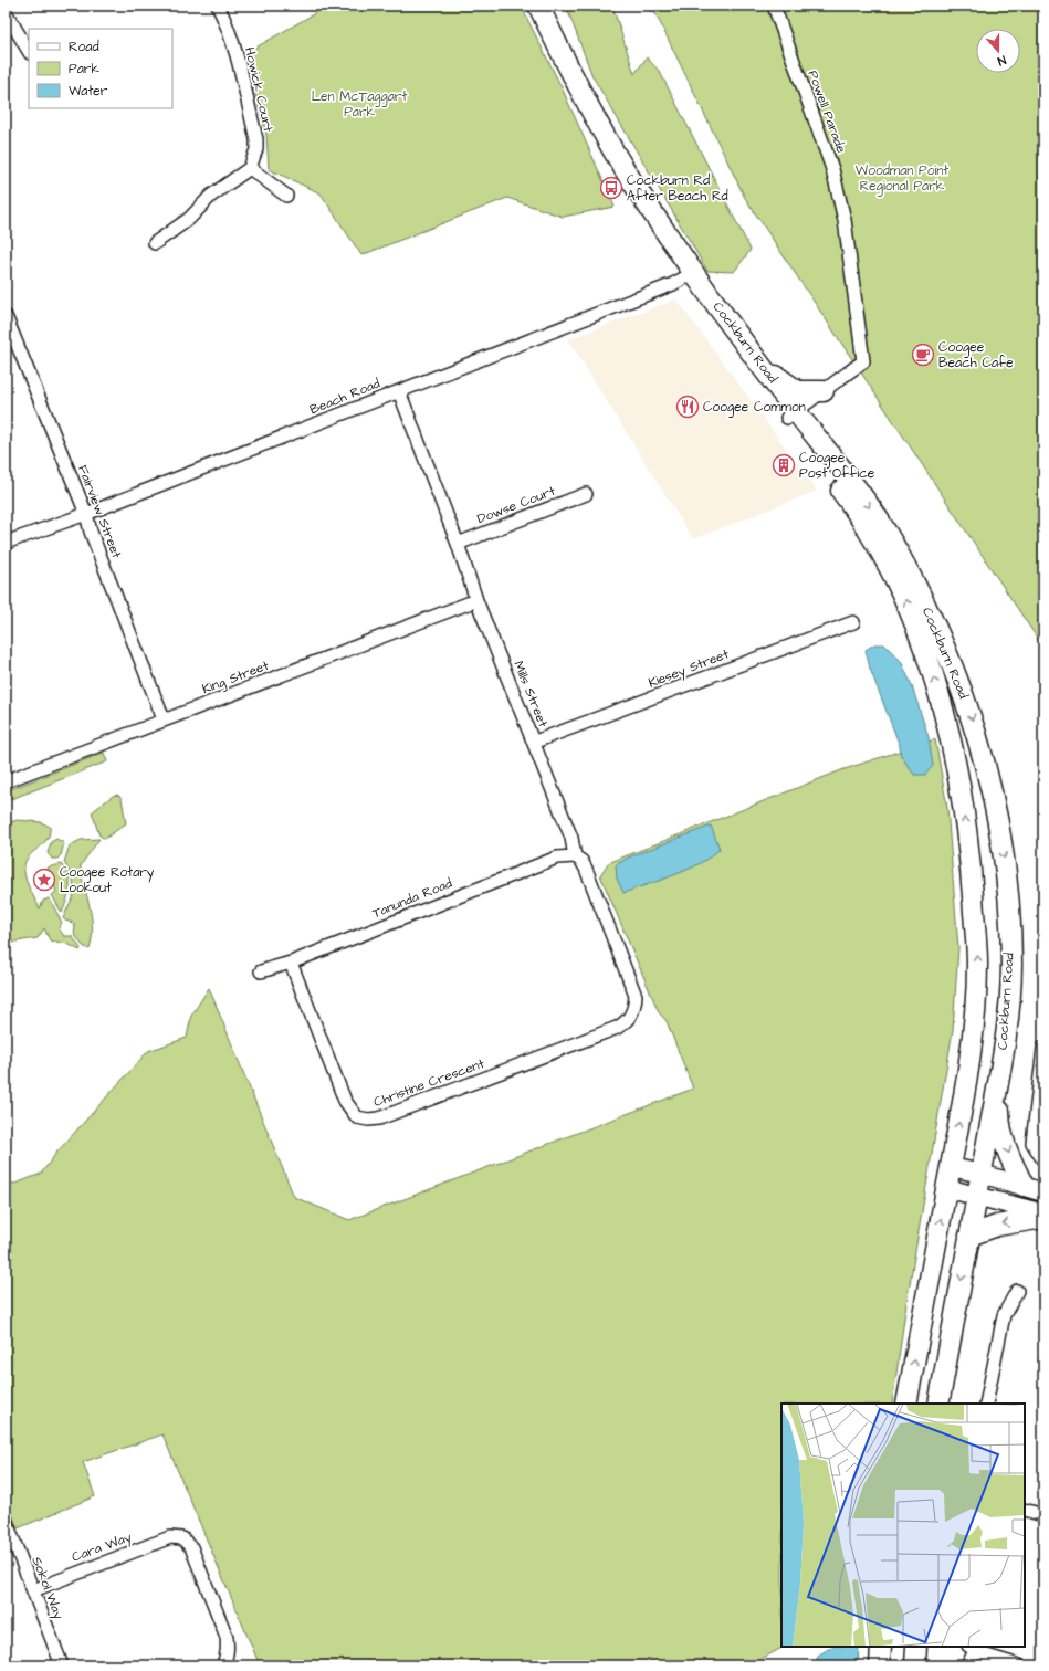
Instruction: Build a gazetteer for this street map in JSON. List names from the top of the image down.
{
  "streets": {
    "main road": ["Cockburn Road"],
    "street": [
      "Howick Court",
      "Powell Parade",
      "Beach Road",
      "Dowse Court",
      "Fairview Street",
      "Kiesey Street",
      "King Street",
      "Mills Street",
      "Tanunda Road",
      "Christine Crescent",
      "Cara Way",
      "Sokol Way"
    ]
  },
  "crossings": [
    ["Cockburn Road", "Beach Road"],
    ["Beach Road", "Fairview Street"],
    ["Beach Road", "Mills Street"],
    ["Dowse Court", "Mills Street"],
    ["Fairview Street", "King Street"],
    ["Kiesey Street", "Mills Street"],
    ["King Street", "Mills Street"],
    ["Mills Street", "Tanunda Road"],
    ["Mills Street", "Christine Crescent"],
    ["Tanunda Road", "Christine Crescent"],
    ["Cara Way", "Sokol Way"]
  ],
  "parks": ["Len McTaggart Park", "Woodman Point Regional Park"],
  "places": {
    "bus stop": ["Cockburn Rd After Beach Rd"],
    "cafe": ["Coogee Beach Cafe"],
    "restaurant": ["Coogee Common"],
    "building": ["Coogee Post Office"],
    "place": ["Coogee Rotary Lookout"]
  },
  "legend": ["Road", "Park", "Water"],
  "north": "bottom"
}
